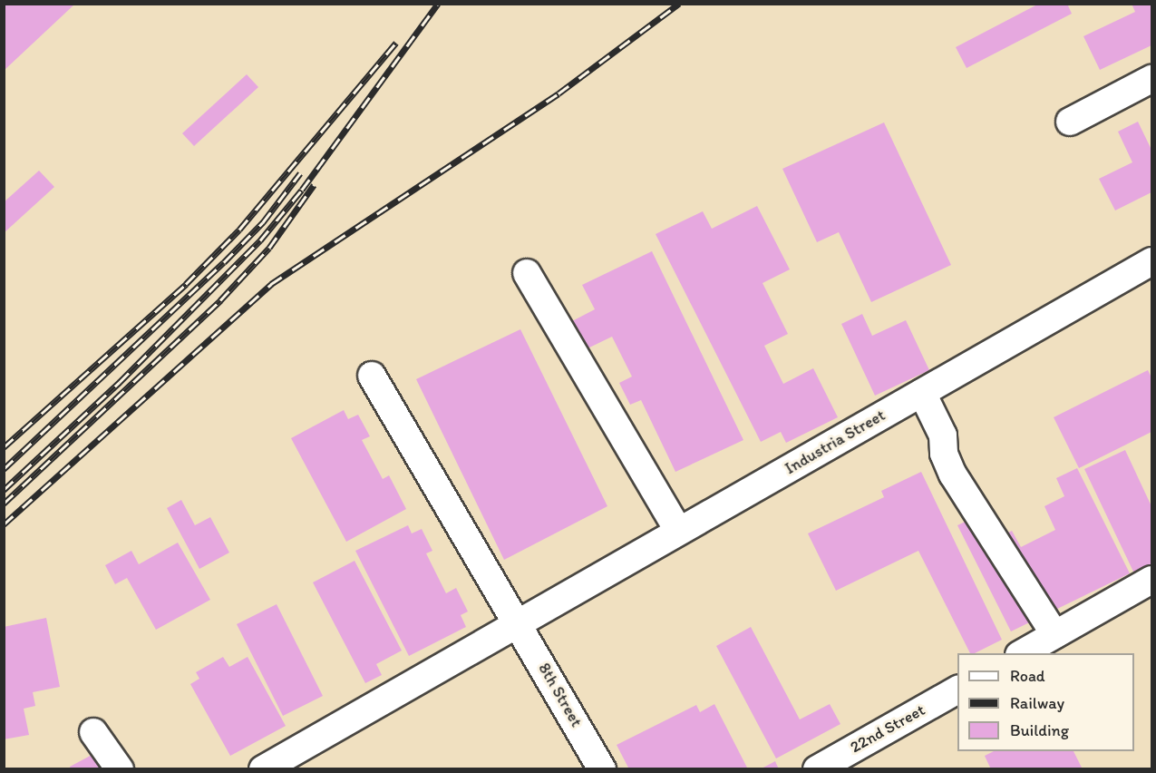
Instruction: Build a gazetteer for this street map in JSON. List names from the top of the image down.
{
  "streets": {
    "lane": ["Industria Street", "8th Street", "22nd Street"]
  },
  "crossings": [
    ["Industria Street", "8th Street"]
  ],
  "legend": ["Road", "Railway", "Building"]
}
